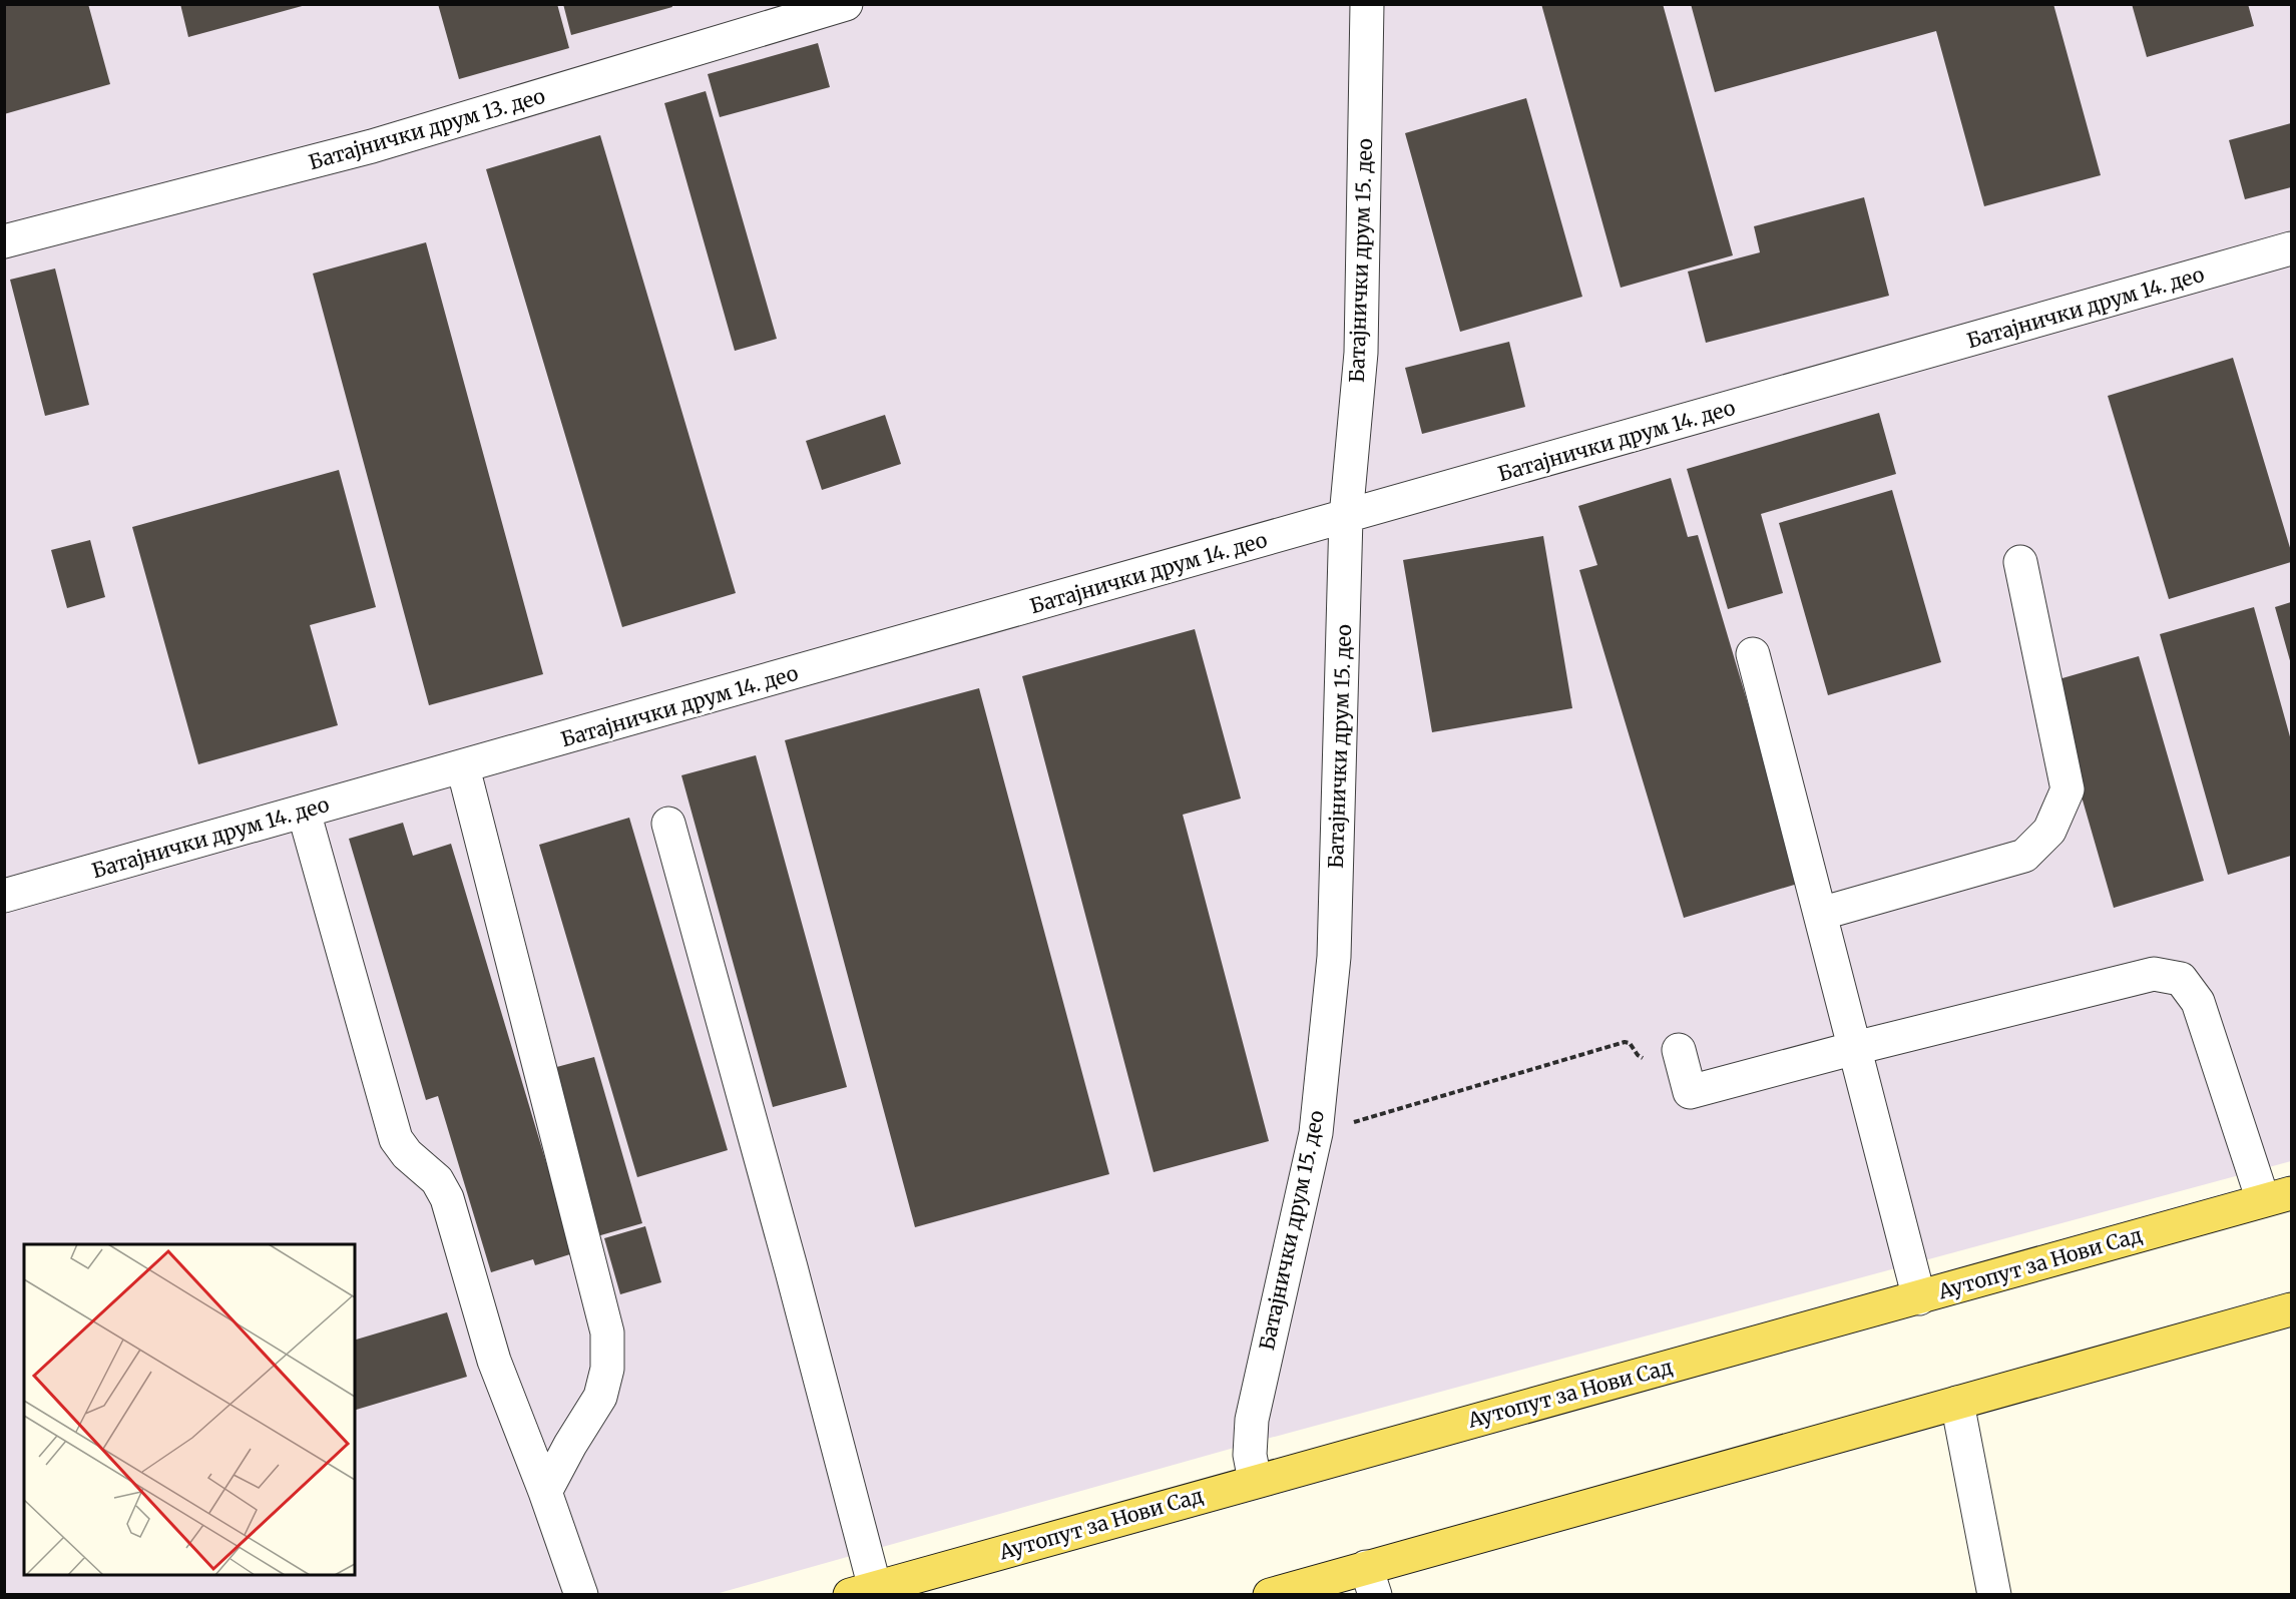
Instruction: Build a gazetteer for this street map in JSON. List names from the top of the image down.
{
  "streets": {
    "main road": ["Аутопут за Нови Сад"],
    "street": ["Батајнички друм 13. део", "Батајнички друм 15. део", "Батајнички друм 14. део"]
  },
  "crossings": [
    ["Батајнички друм 15. део", "Батајнички друм 14. део"],
    ["Батајнички друм 15. део", "Аутопут за Нови Сад"]
  ]
}
